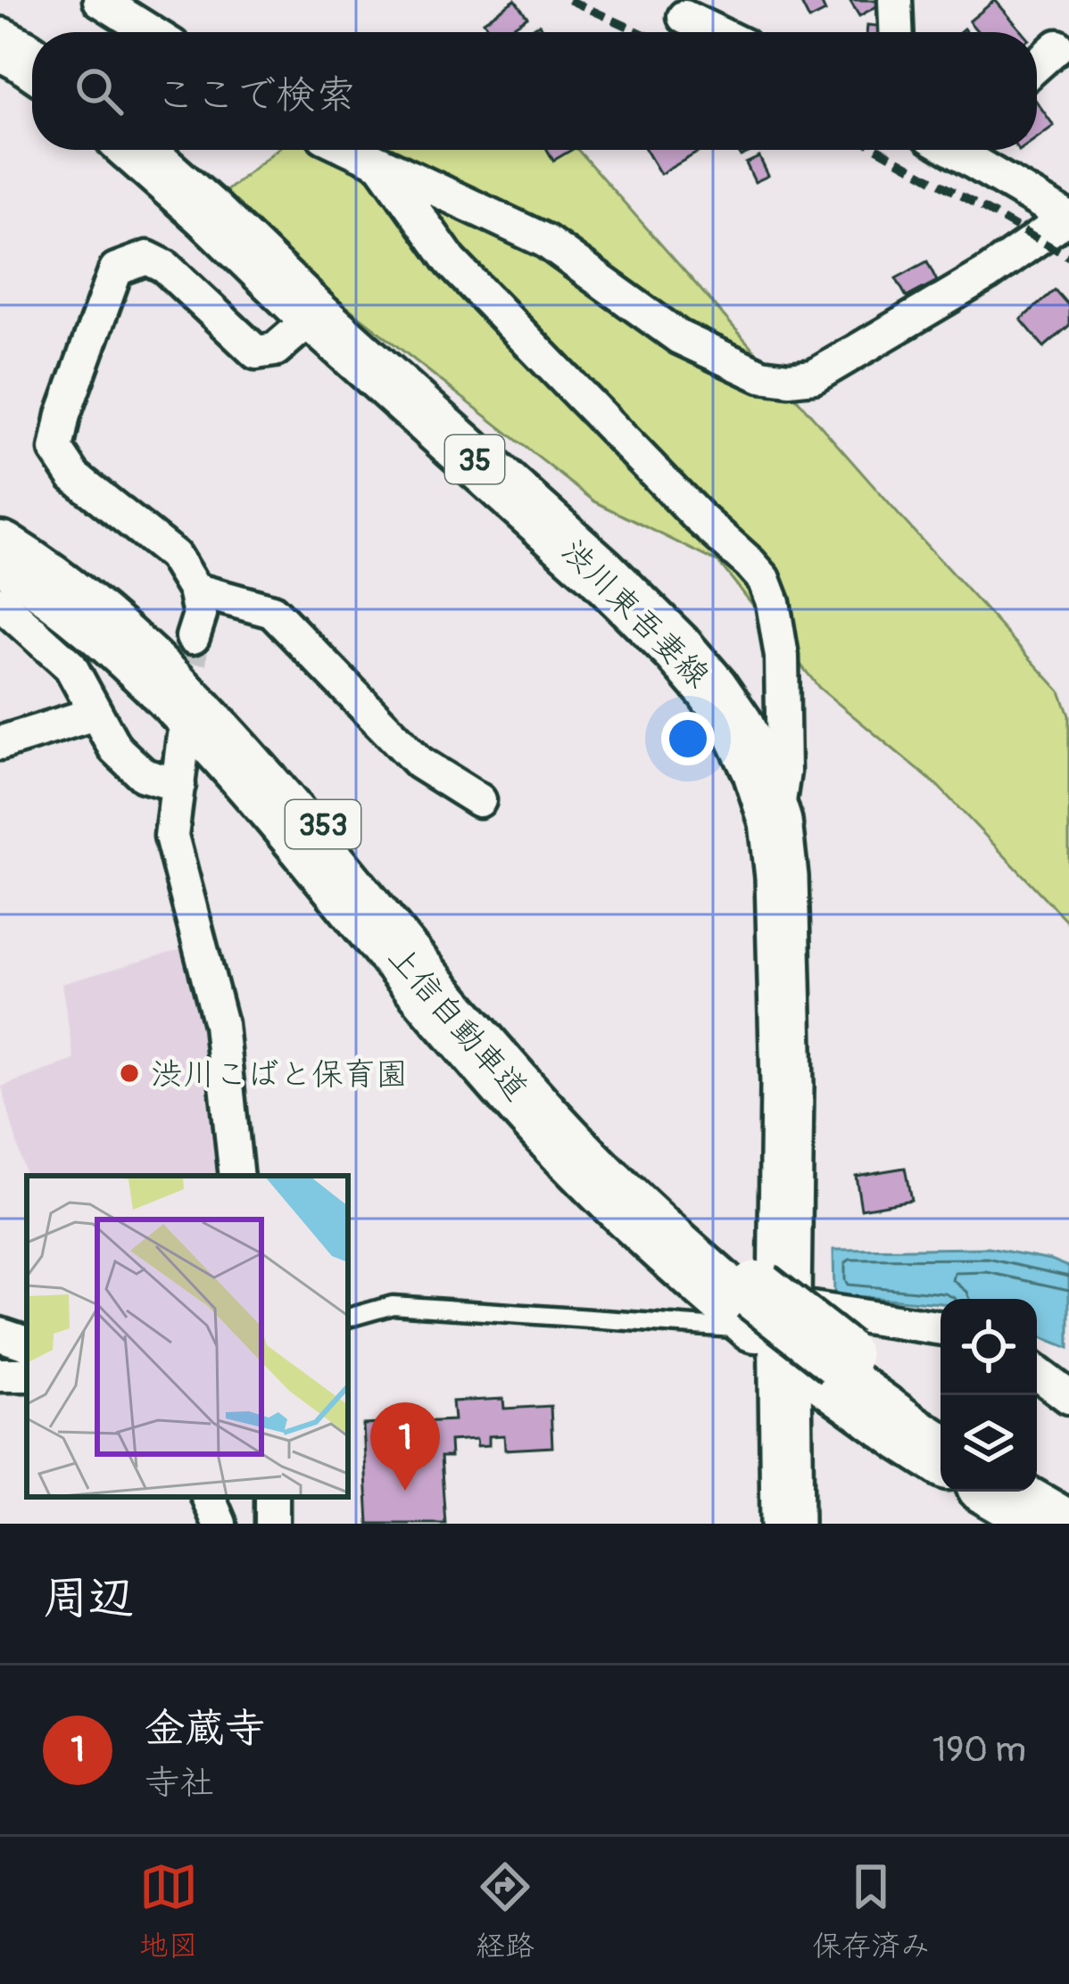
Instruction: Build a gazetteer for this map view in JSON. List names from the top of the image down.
{
  "streets": {
    "highway": ["353", "上信自動車道"],
    "main road": ["35", "渋川東吾妻線"]
  },
  "places": ["渋川こばと保育園"],
  "page": {
    "search": "ここで検索",
    "pins": "1",
    "heading": "周辺",
    "list": [
      {
        "mark": "1",
        "name": "金蔵寺",
        "note": "寺社",
        "value": "190 m"
      }
    ],
    "nav": ["地図", "経路", "保存済み"]
  }
}
